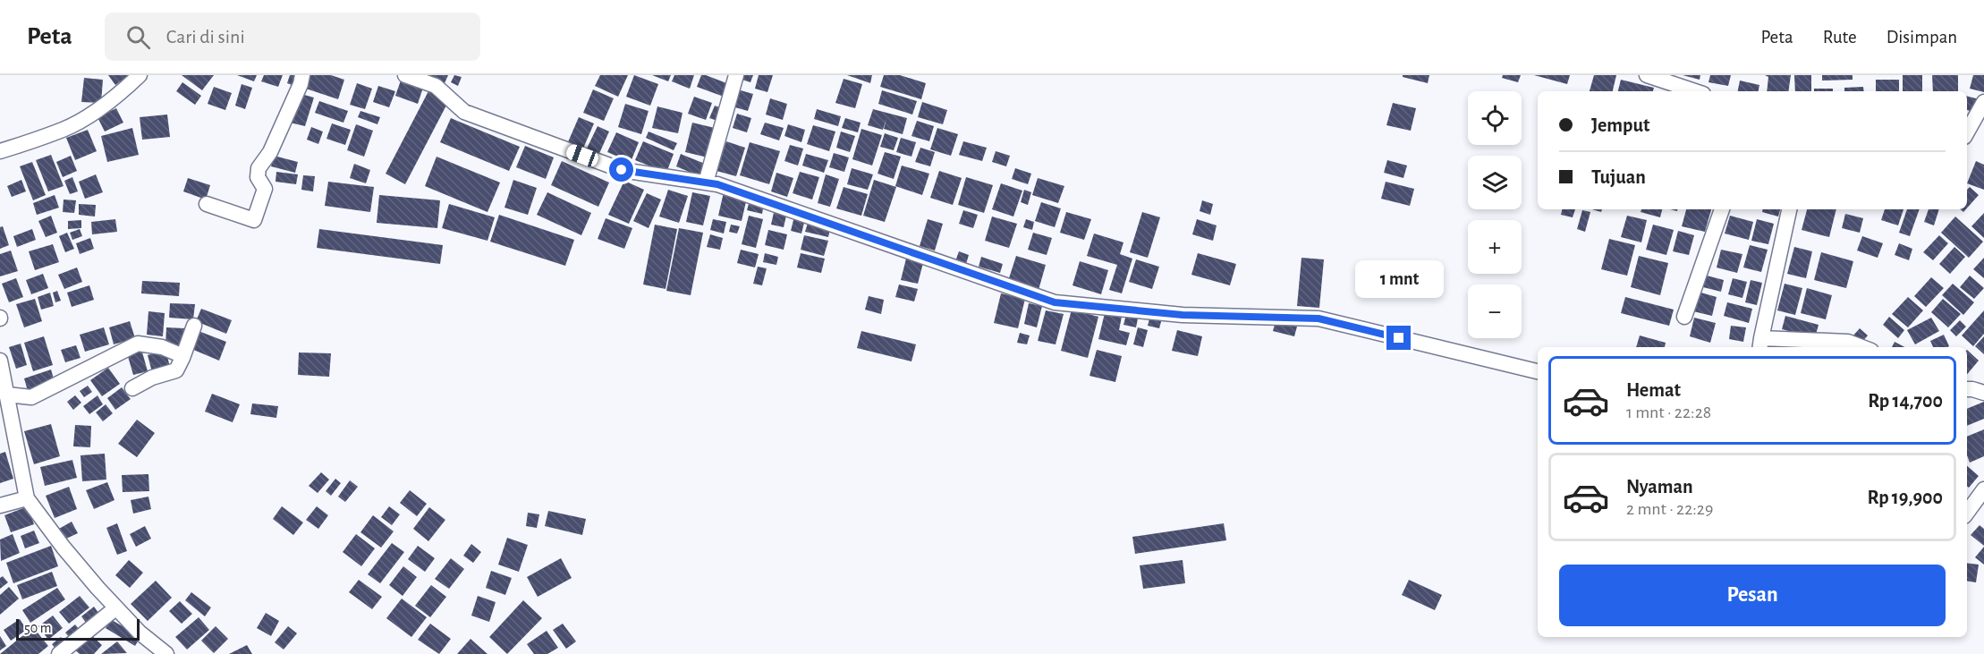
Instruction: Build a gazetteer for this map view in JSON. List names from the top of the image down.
{
  "scale_bar": "50 m",
  "page": {
    "header": "Peta",
    "search": "Cari di sini",
    "nav": ["Peta", "Rute", "Disimpan"],
    "map_buttons": ["+", "−"],
    "banner": ["Jemput", "Tujuan"],
    "bubble": "1 mnt",
    "list": [
      {
        "name": "Hemat",
        "note": "1 mnt · 22:28",
        "value": "Rp 14,700"
      },
      {
        "name": "Nyaman",
        "note": "2 mnt · 22:29",
        "value": "Rp 19,900"
      }
    ],
    "buttons": "Pesan",
    "scale": "50 m"
  }
}
